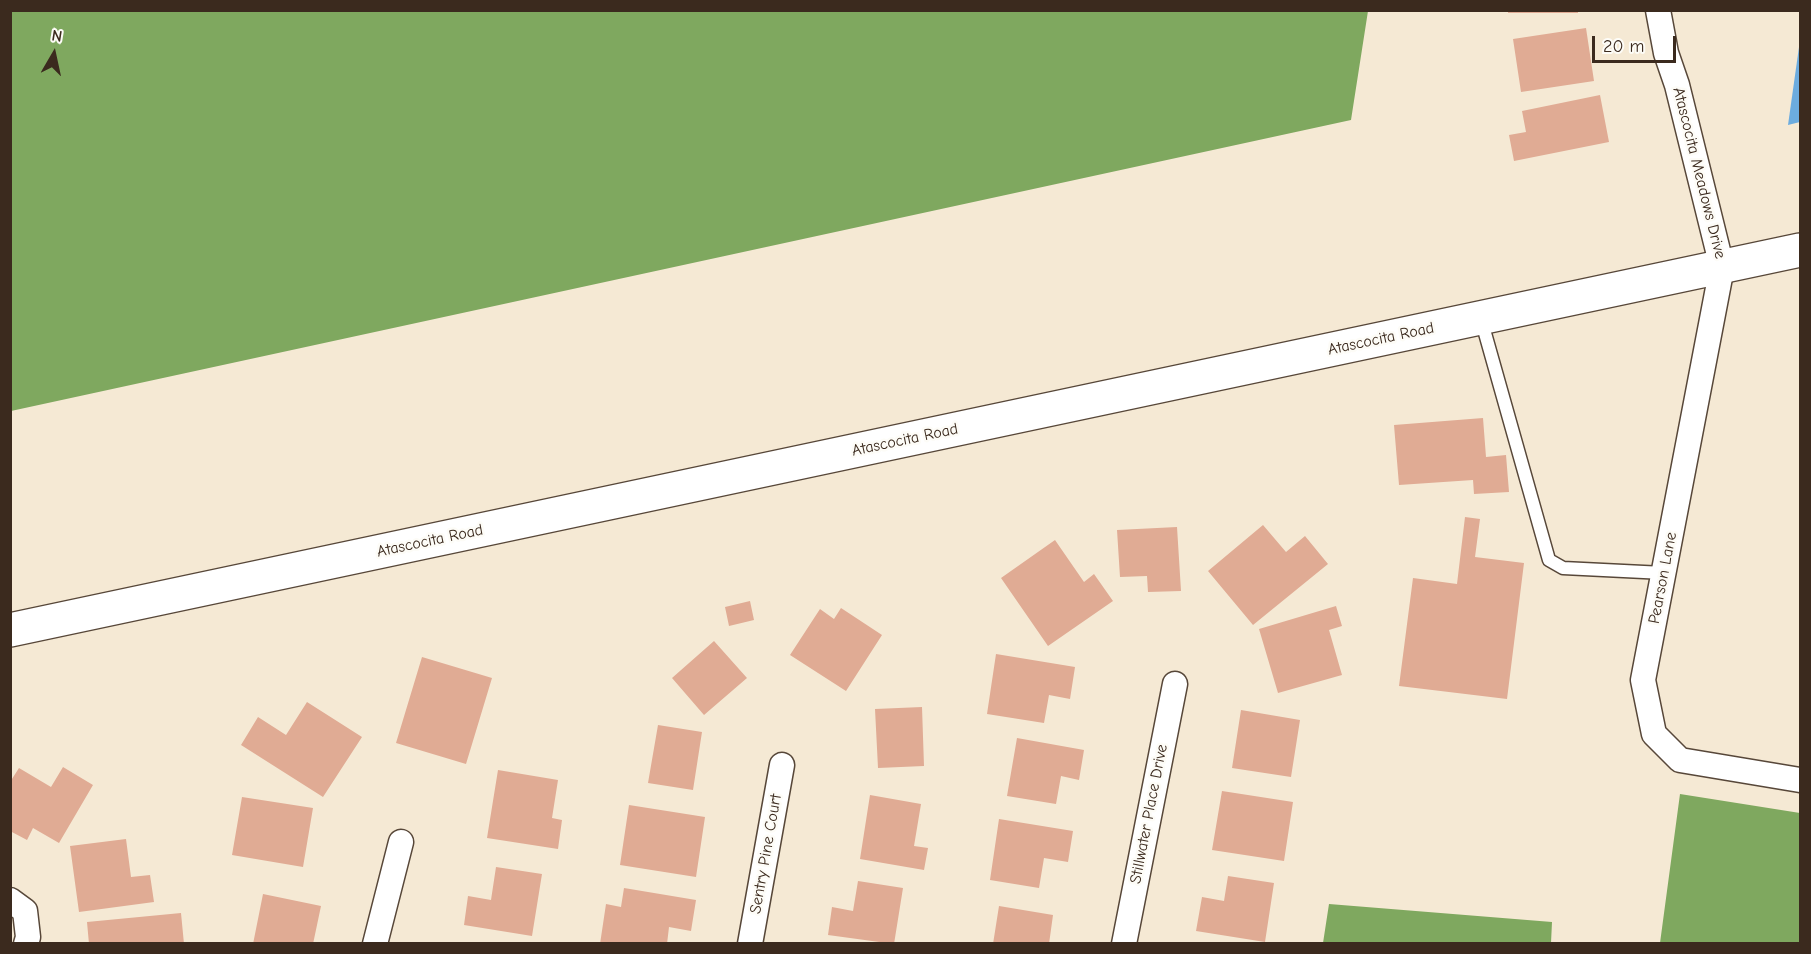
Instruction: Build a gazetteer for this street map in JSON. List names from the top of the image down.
{
  "streets": {
    "main road": ["Atascocita Road"],
    "street": [
      "Atascocita Meadows Drive",
      "Pearson Lane",
      "Stillwater Place Drive",
      "Sentry Pine Court"
    ]
  },
  "crossings": [
    ["Atascocita Meadows Drive", "Atascocita Road"],
    ["Atascocita Meadows Drive", "Pearson Lane"],
    ["Atascocita Road", "Pearson Lane"]
  ],
  "scale_bar": "20 m",
  "north": "top"
}
